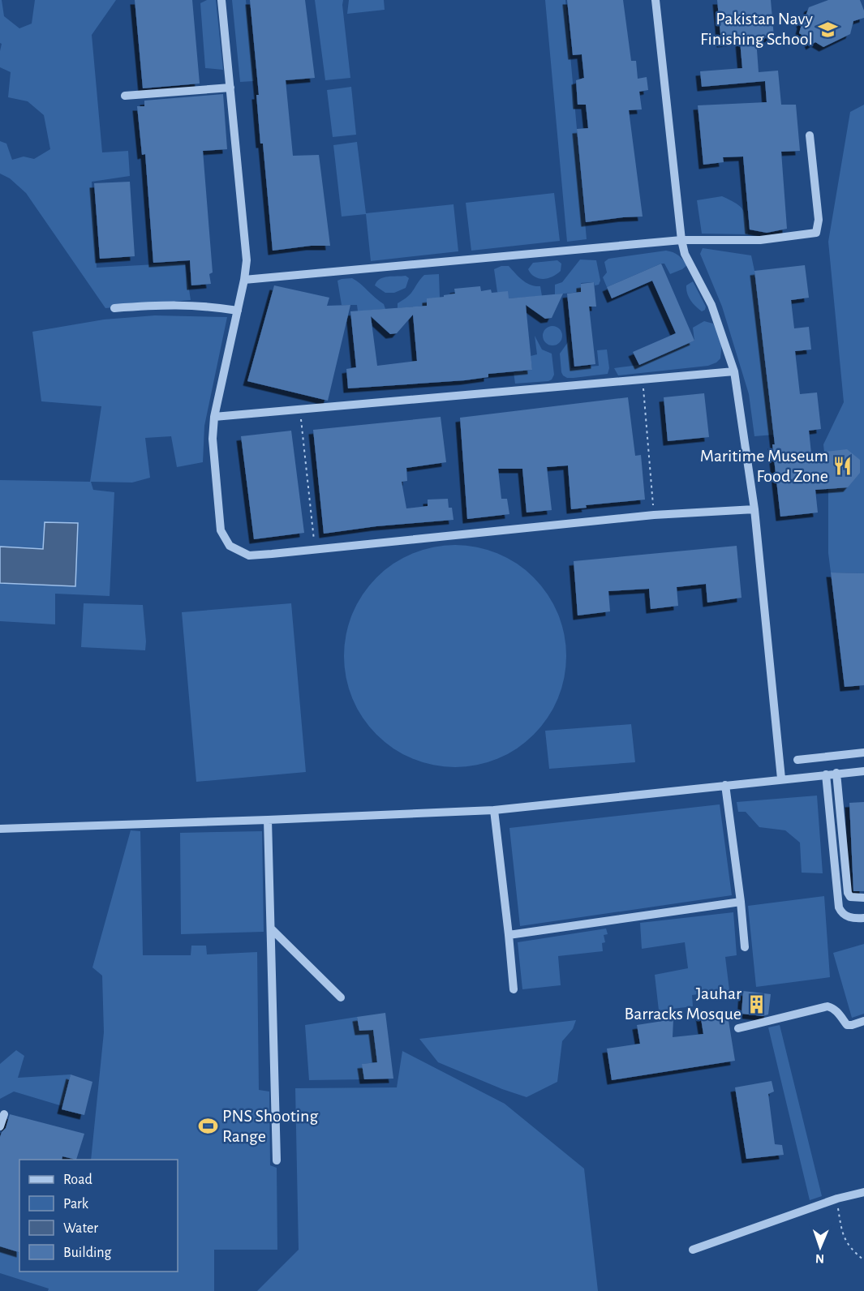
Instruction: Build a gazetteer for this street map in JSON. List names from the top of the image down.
{
  "places": {
    "school or university": ["Pakistan Navy Finishing School"],
    "restaurant": ["Maritime Museum Food Zone"],
    "building": ["Jauhar Barracks Mosque"],
    "sports": ["PNS Shooting Range"]
  },
  "legend": [
    "Road",
    "Park",
    "Water",
    "Building"
  ],
  "north": "bottom"
}
